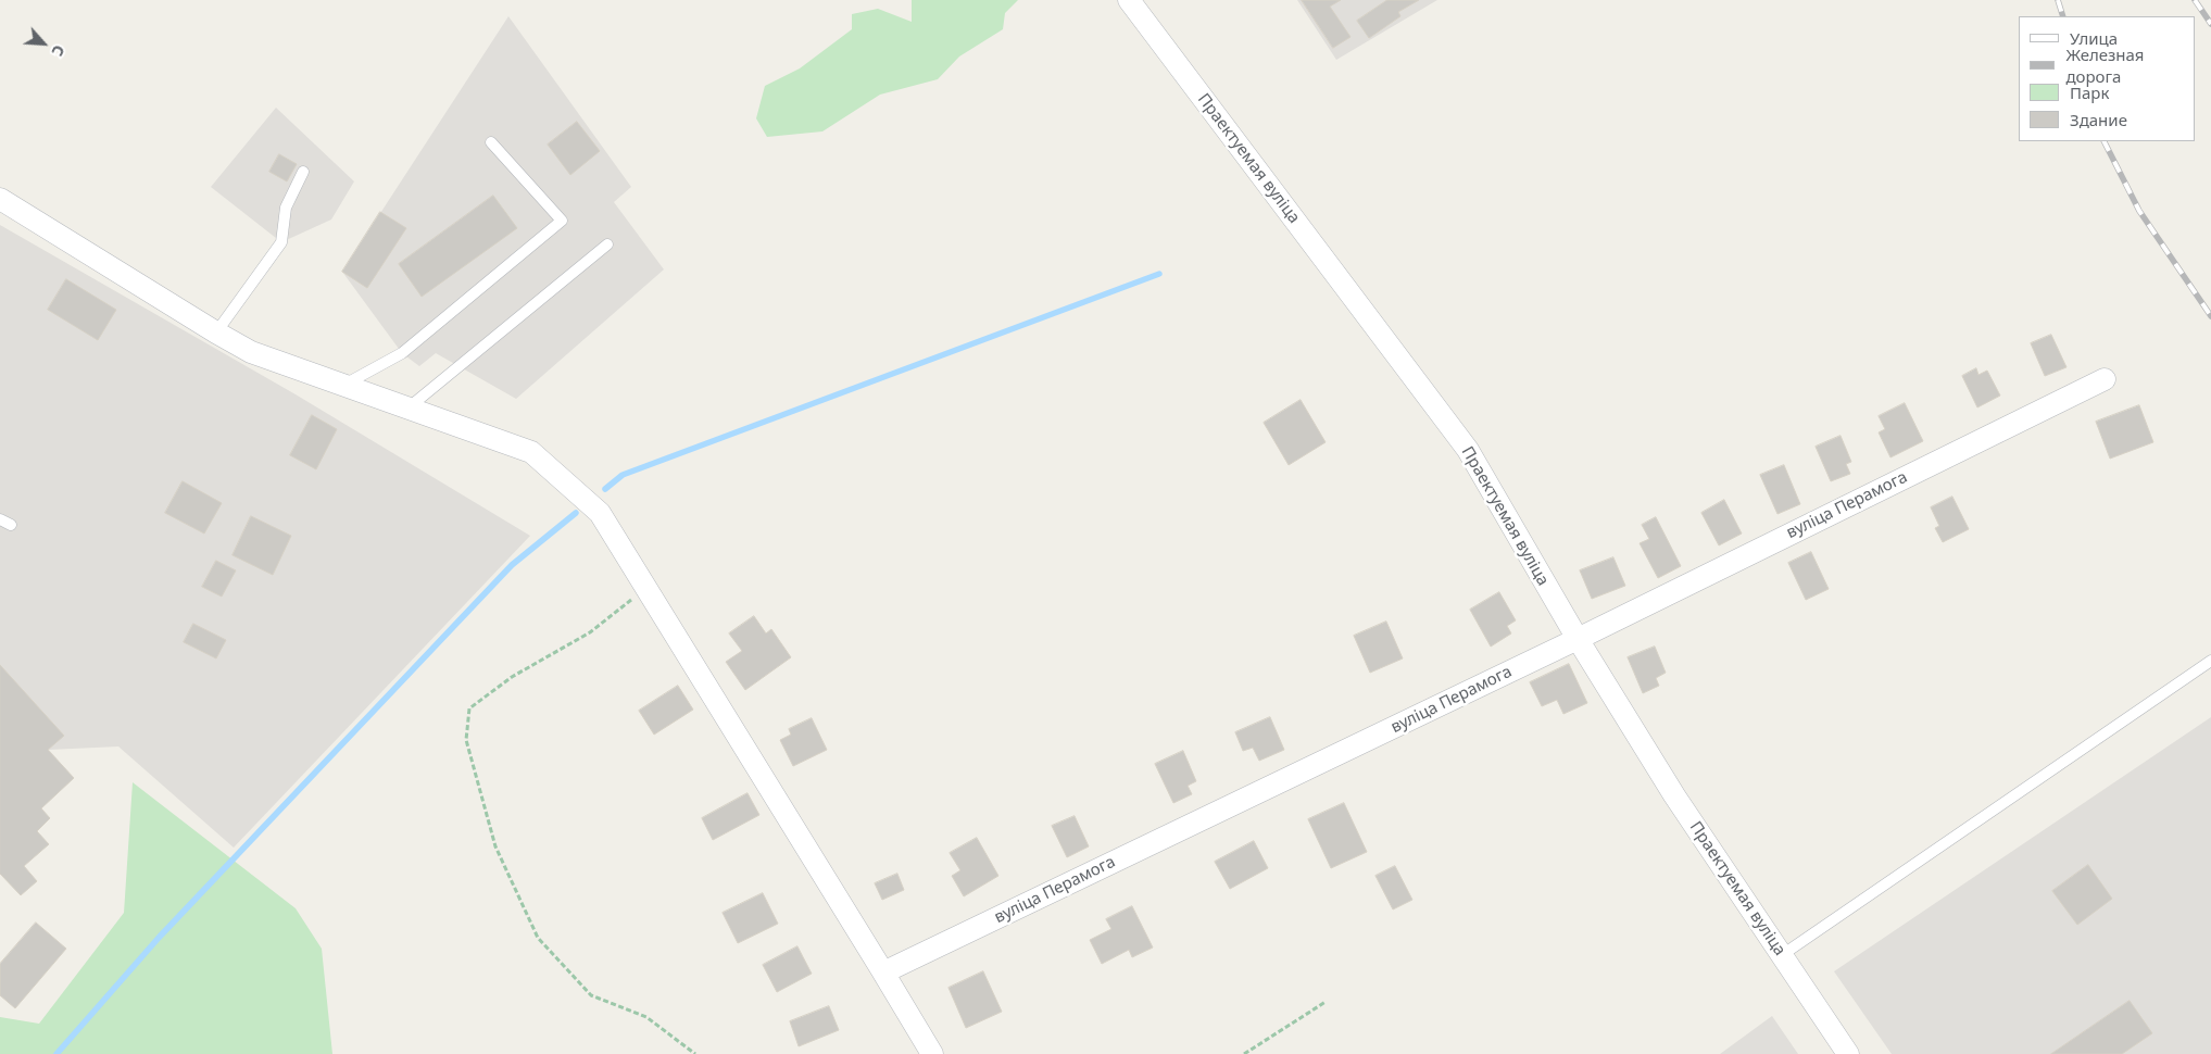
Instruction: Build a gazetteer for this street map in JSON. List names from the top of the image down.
{
  "streets": {
    "street": ["Праектуемая вуліца", "вуліца Перамога"]
  },
  "crossings": [
    ["Праектуемая вуліца", "вуліца Перамога"]
  ],
  "legend": [
    "Улица",
    "Железная дорога",
    "Парк",
    "Здание"
  ],
  "north": "bottom right"
}
